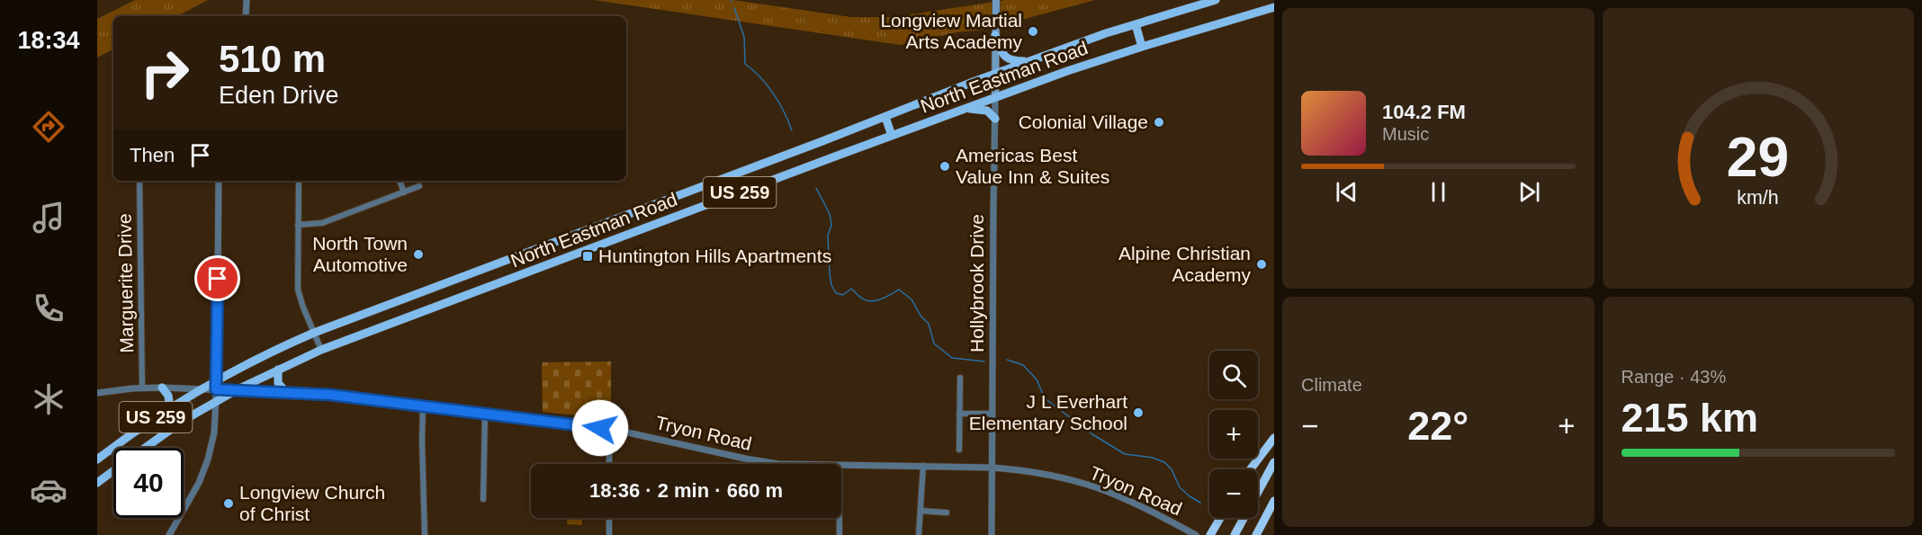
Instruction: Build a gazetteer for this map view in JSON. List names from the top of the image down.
{
  "streets": {
    "main road": ["North Eastman Road", "US 259", "Hollybrook Drive"],
    "street": ["Marguerite Drive", "Tryon Road"]
  },
  "crossings": [
    ["North Eastman Road", "Hollybrook Drive"],
    ["North Eastman Road", "Tryon Road"],
    ["Hollybrook Drive", "Tryon Road"]
  ],
  "places": {
    "other": [
      "Longview Martial Arts Academy",
      "Colonial Village",
      "Americas Best Value Inn & Suites",
      "North Town Automotive",
      "Alpine Christian Academy",
      "J L Everhart Elementary School",
      "Longview Church of Christ"
    ],
    "transit": ["Huntington Hills Apartments"]
  },
  "page": {
    "tabs": "18:34",
    "turn": ["510 m", "Eden Drive"],
    "song": ["104.2 FM", "Music"],
    "then": "Then",
    "tile": [
      "Climate",
      ["Range · 43%", "215 km"]
    ],
    "map_buttons": ["+", "−"],
    "heat": ["−", "22°", "+"],
    "limit": "40",
    "trip": "18:36 · 2 min · 660 m",
    "gauge": ["29", "km/h"]
  }
}
